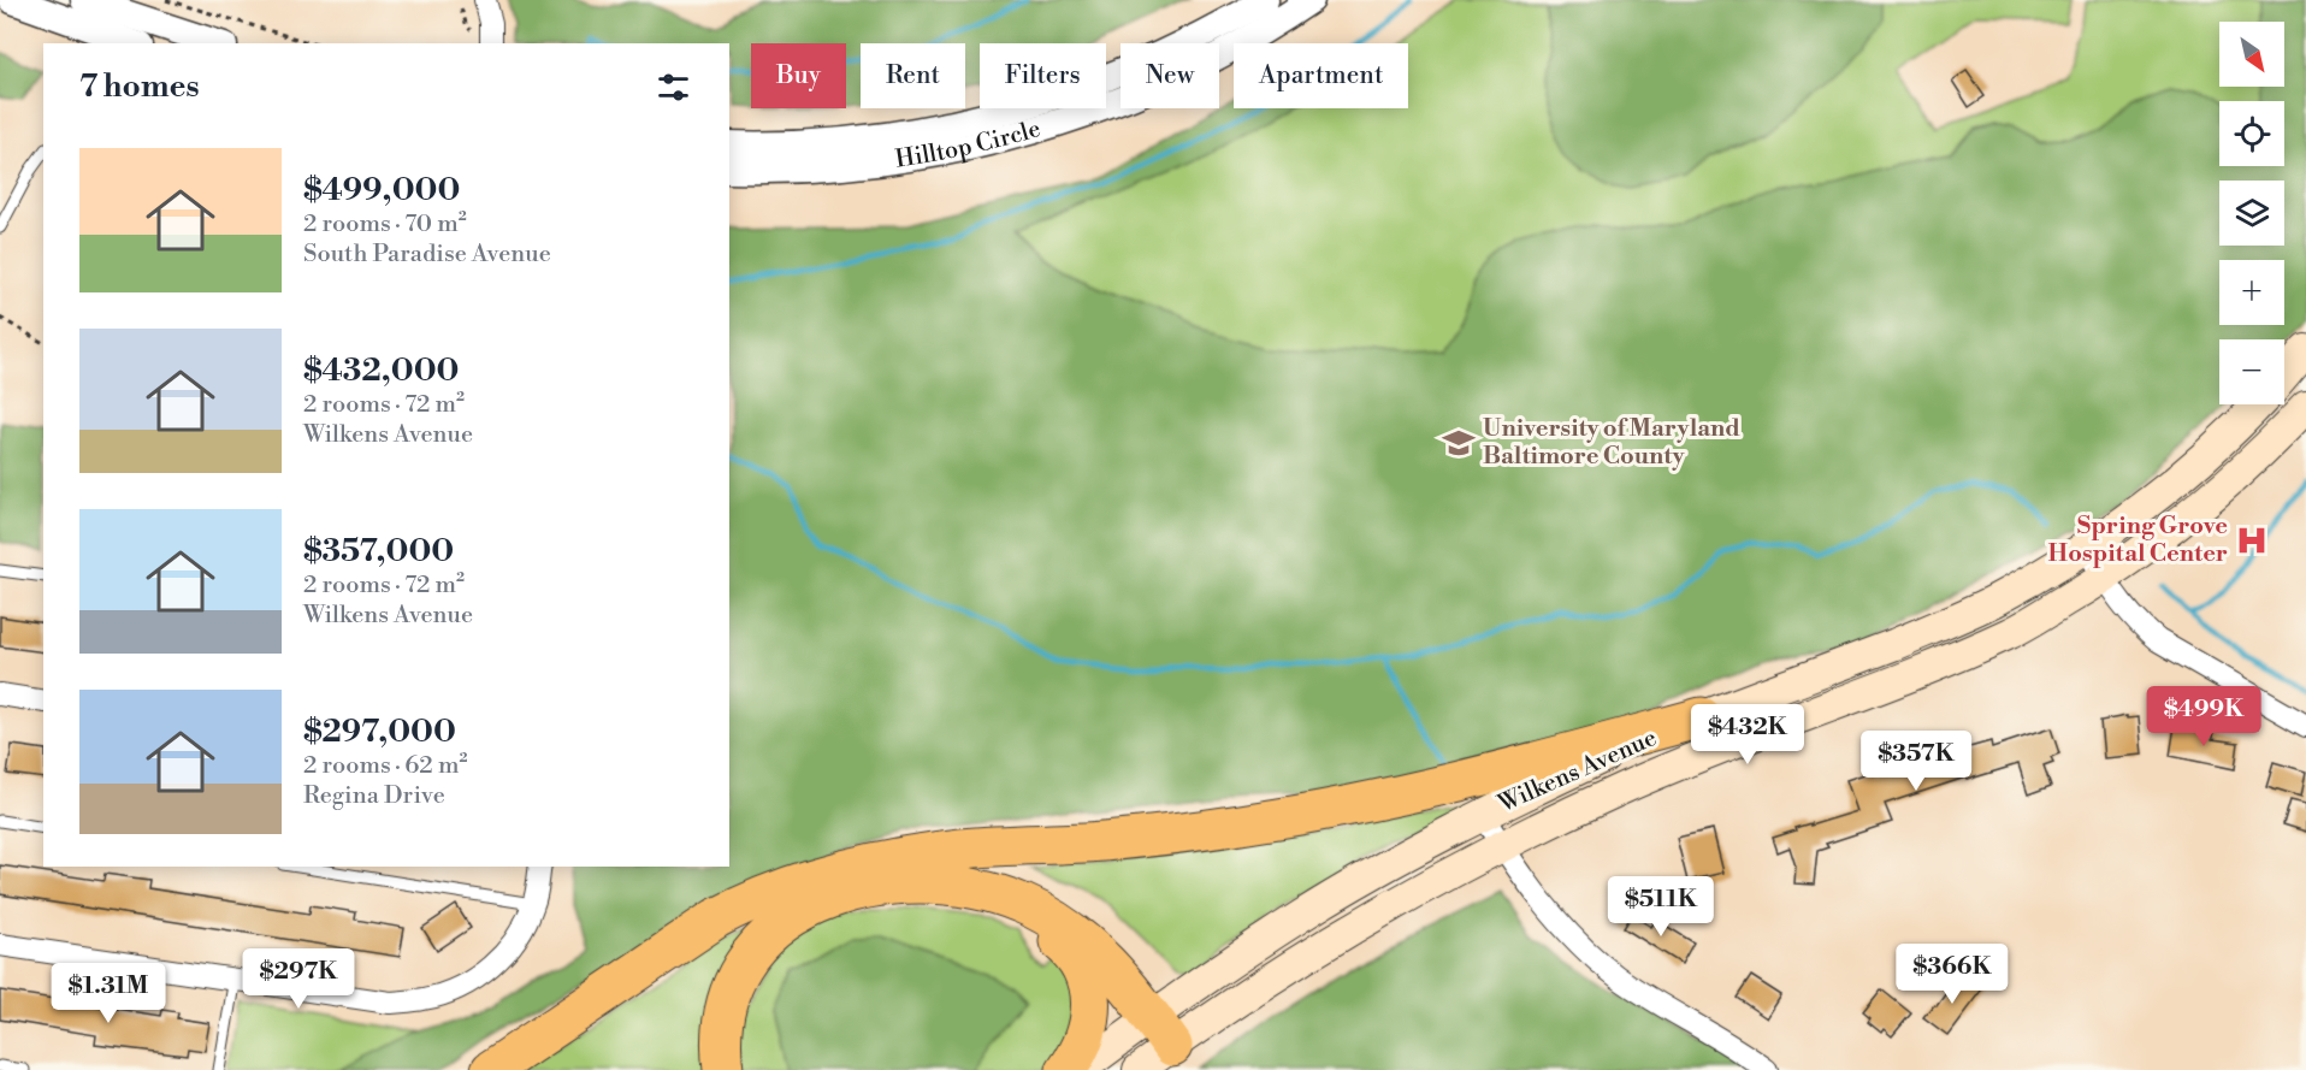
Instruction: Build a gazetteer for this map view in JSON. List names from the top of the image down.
{
  "streets": {
    "main road": ["Wilkens Avenue"],
    "street": ["Hilltop Circle"]
  },
  "places": {
    "school or university": ["University of Maryland Baltimore County"],
    "hospital": ["Spring Grove Hospital Center"]
  },
  "north": "bottom right",
  "page": {
    "map_buttons": ["+", "−"],
    "chip": [
      "Buy",
      "Rent",
      "Filters",
      "New",
      "Apartment"
    ],
    "heading": "7 homes",
    "list": [
      {
        "name": "$499,000",
        "note": "2 rooms · 70 m² · South Paradise Avenue"
      },
      {
        "name": "$432,000",
        "note": "2 rooms · 72 m² · Wilkens Avenue"
      },
      {
        "name": "$357,000",
        "note": "2 rooms · 72 m² · Wilkens Avenue"
      },
      {
        "name": "$297,000",
        "note": "2 rooms · 62 m² · Regina Drive"
      }
    ],
    "price": [
      "$499K",
      "$432K",
      "$357K",
      "$511K",
      "$366K",
      "$297K",
      "$1.31M"
    ]
  }
}
